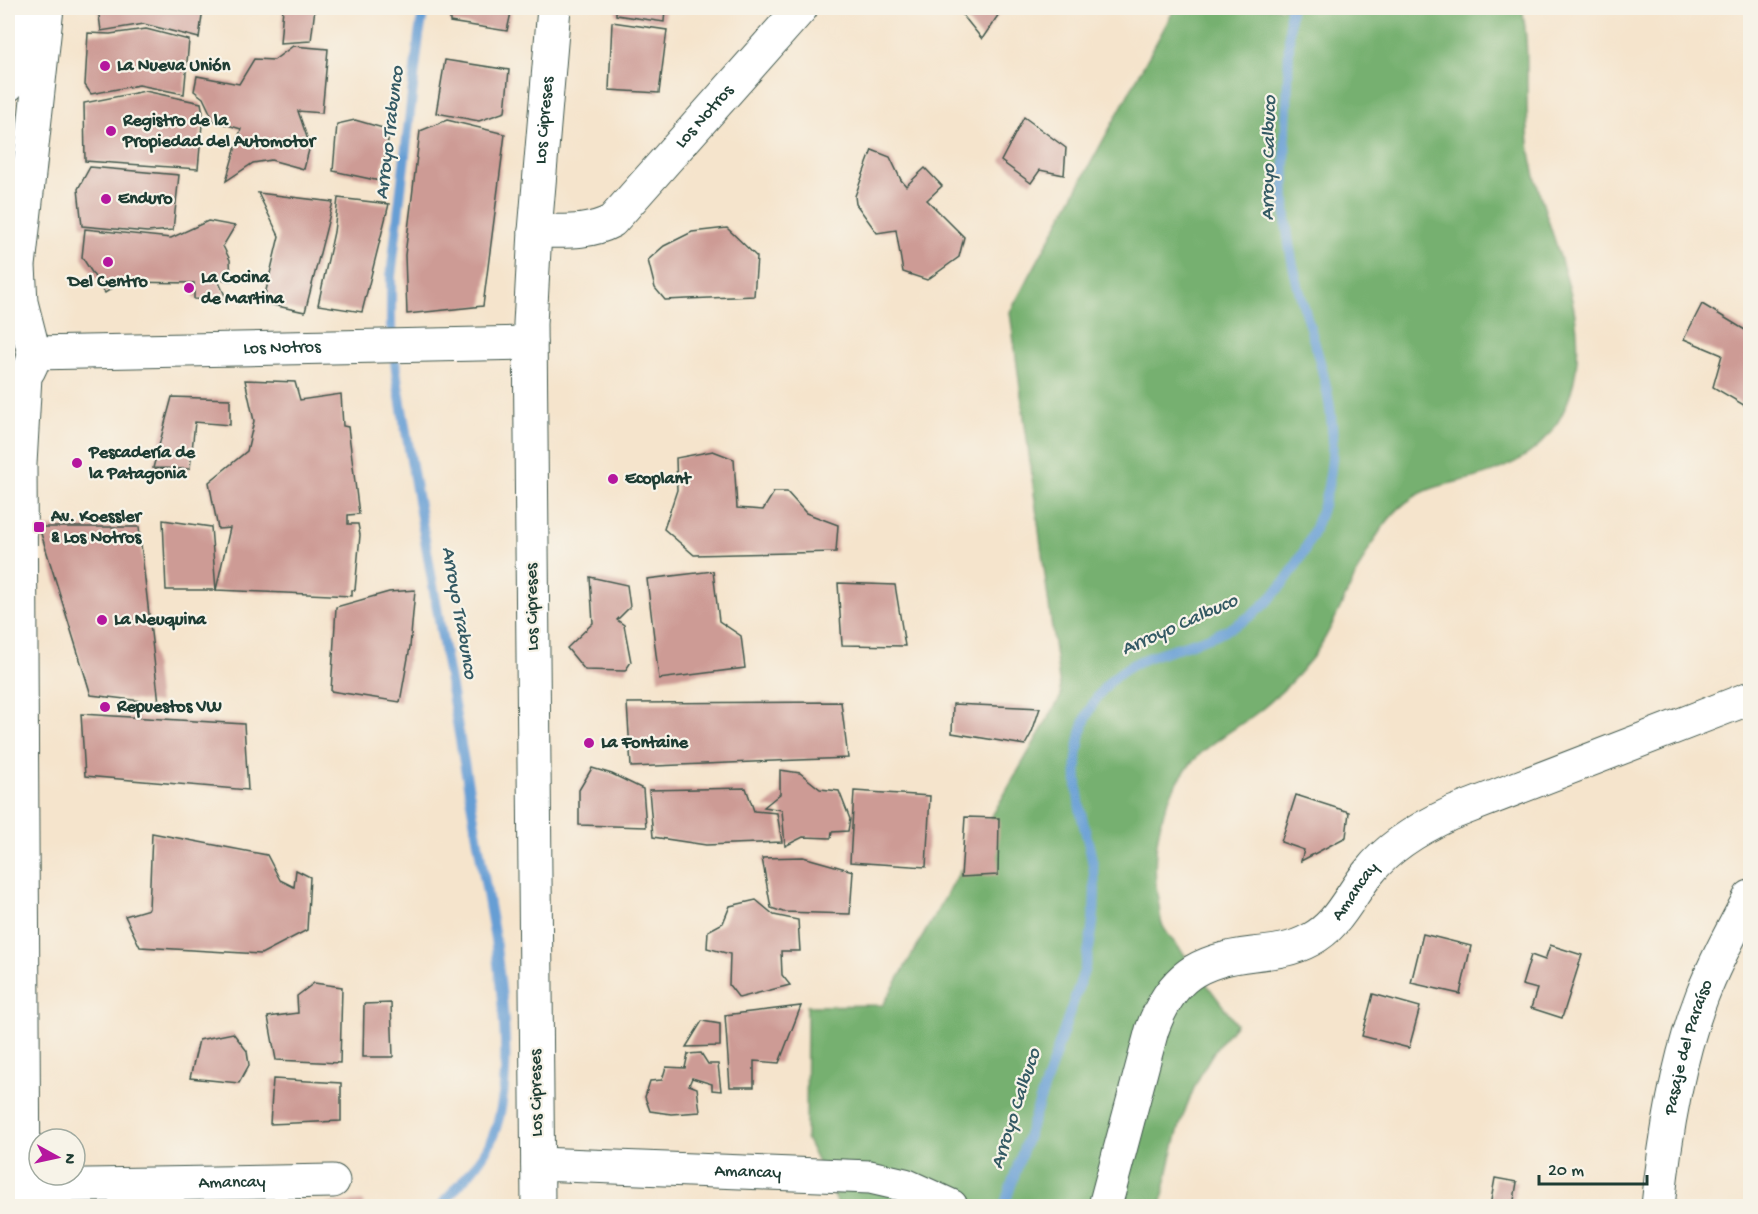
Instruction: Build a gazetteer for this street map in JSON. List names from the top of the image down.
{
  "streets": {
    "street": [
      "Los Notros",
      "Los Cipreses",
      "Amancay",
      "Pasaje del Paraíso"
    ]
  },
  "crossings": [
    ["Los Notros", "Los Cipreses"],
    ["Los Cipreses", "Amancay"]
  ],
  "water": ["Arroyo Trabunco", "Arroyo Calbuco"],
  "places": {
    "other": [
      "La Nueva Unión",
      "Registro de la Propiedad del Automotor",
      "Enduro",
      "Del Centro",
      "La Cocina de Martina",
      "Pescadería de la Patagonia",
      "Ecoplant",
      "La Neuquina",
      "Repuestos VW",
      "La Fontaine"
    ],
    "transit": ["Av. Koessler & Los Notros"]
  },
  "scale_bar": "20 m",
  "north": "right"
}
